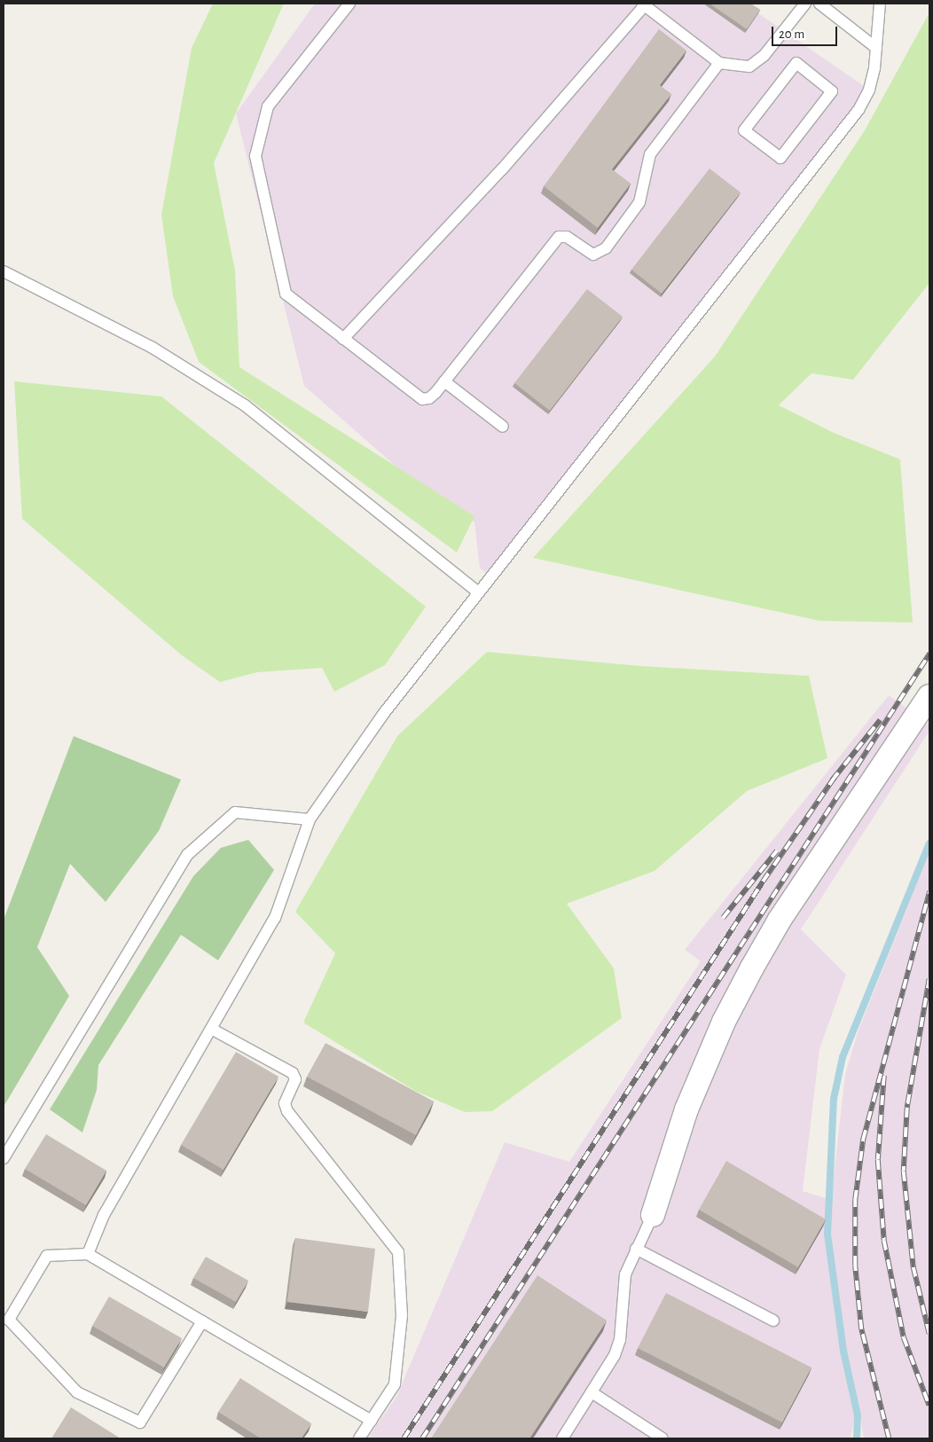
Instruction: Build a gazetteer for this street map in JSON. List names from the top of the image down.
{
  "scale_bar": "20 m"
}
